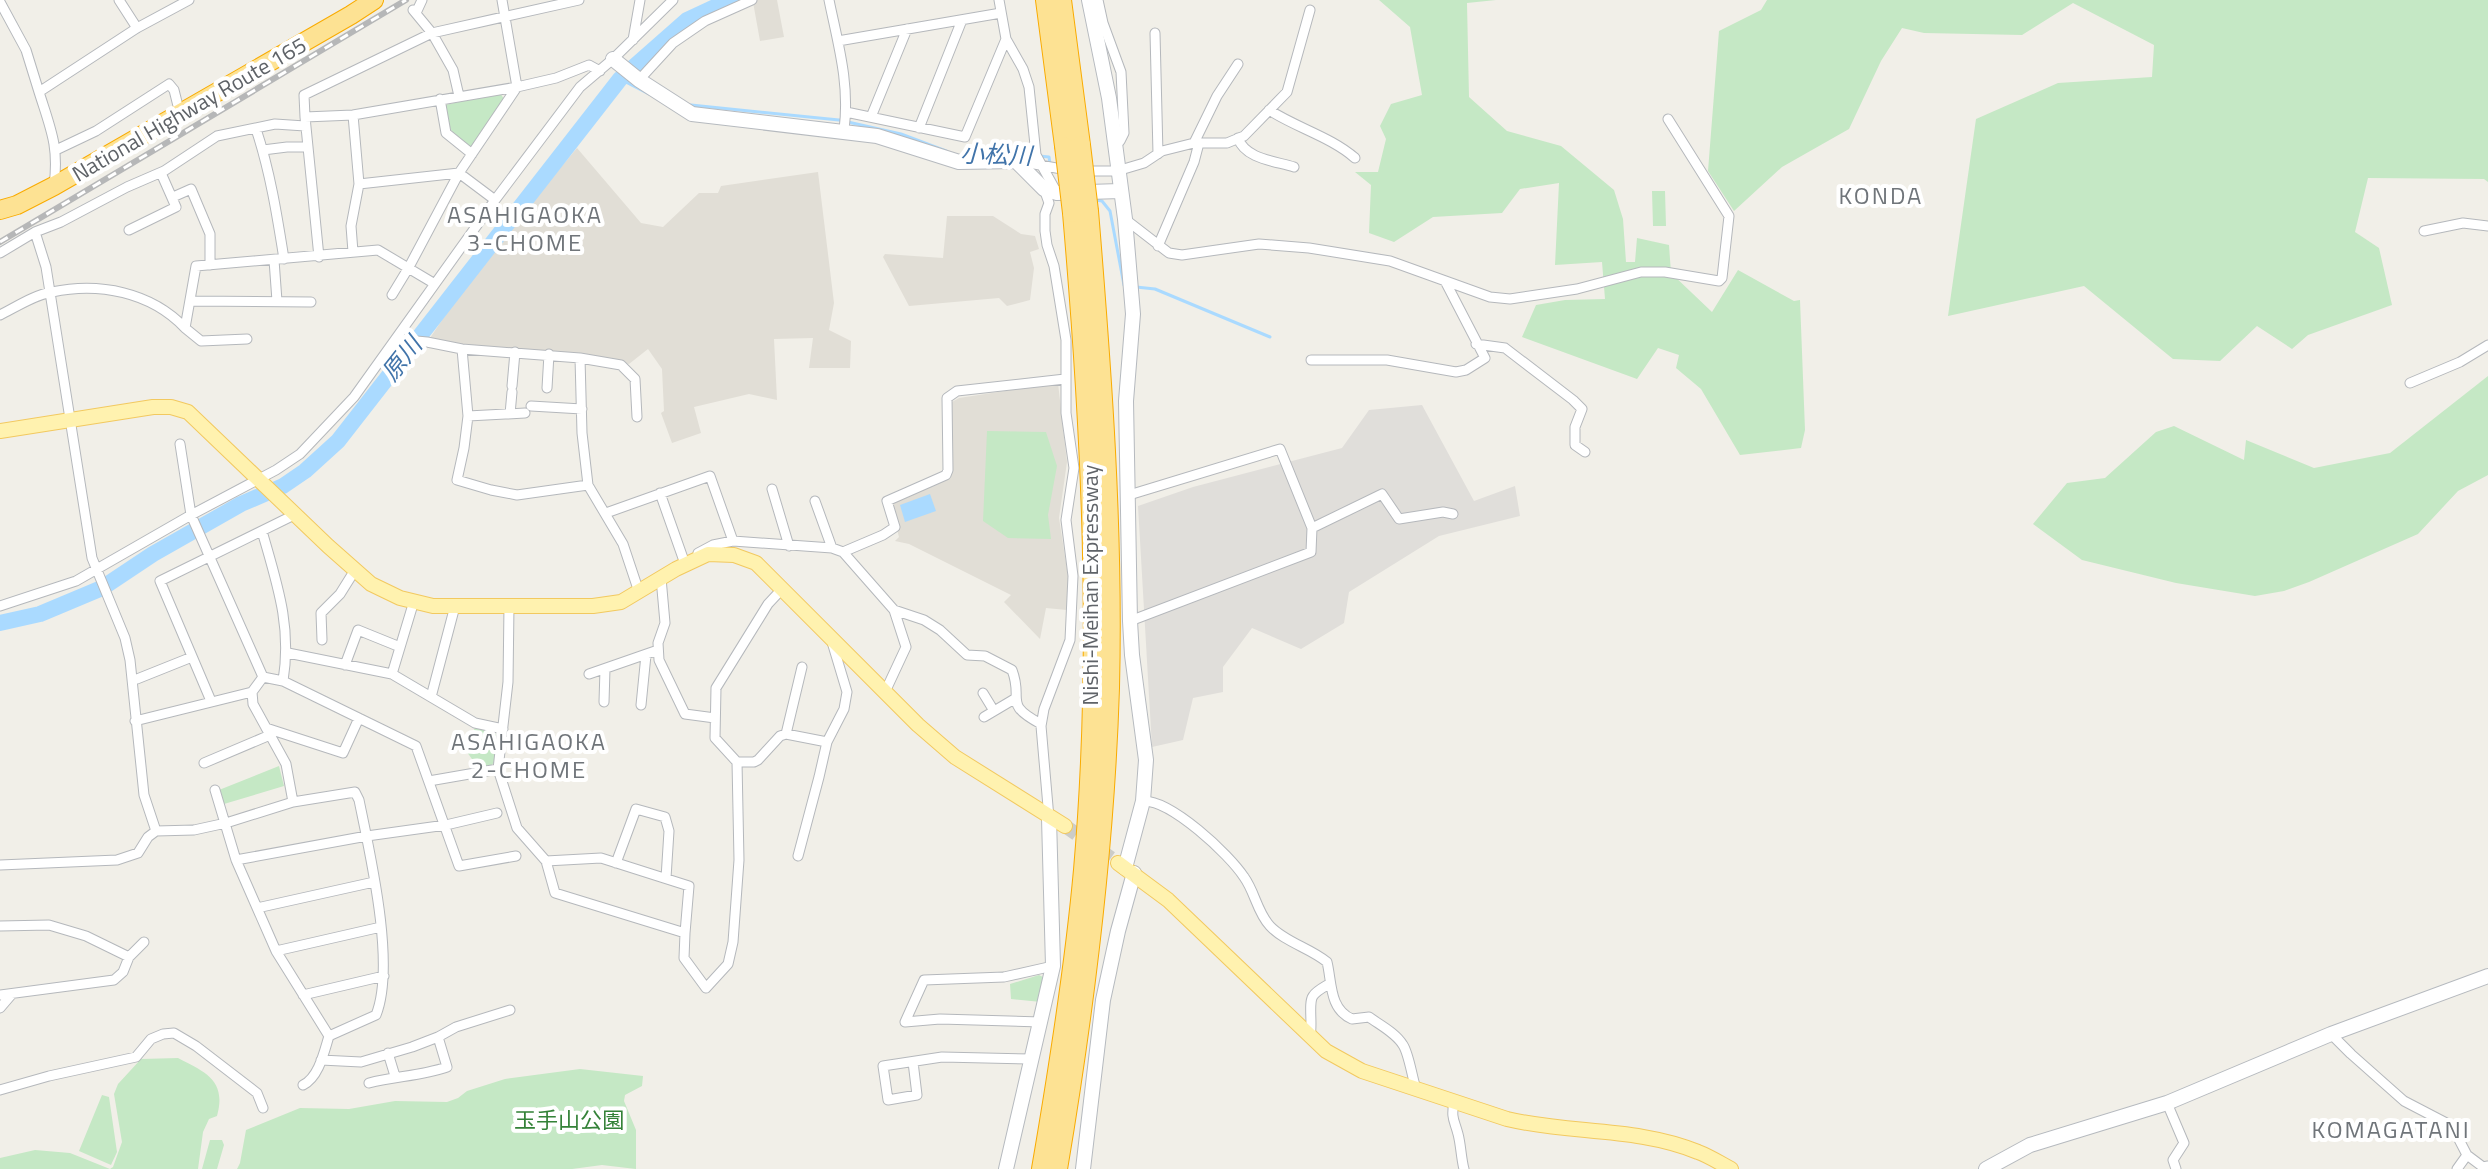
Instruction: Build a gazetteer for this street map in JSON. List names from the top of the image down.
{
  "streets": {
    "highway": ["National Highway Route 165", "Nishi-Meihan Expressway"]
  },
  "districts": [
    "KONDA",
    "ASAHIGAOKA 3-CHOME",
    "ASAHIGAOKA 2-CHOME",
    "KOMAGATANI"
  ],
  "water": ["小松川", "原川"],
  "parks": ["玉手山公園"]
}
